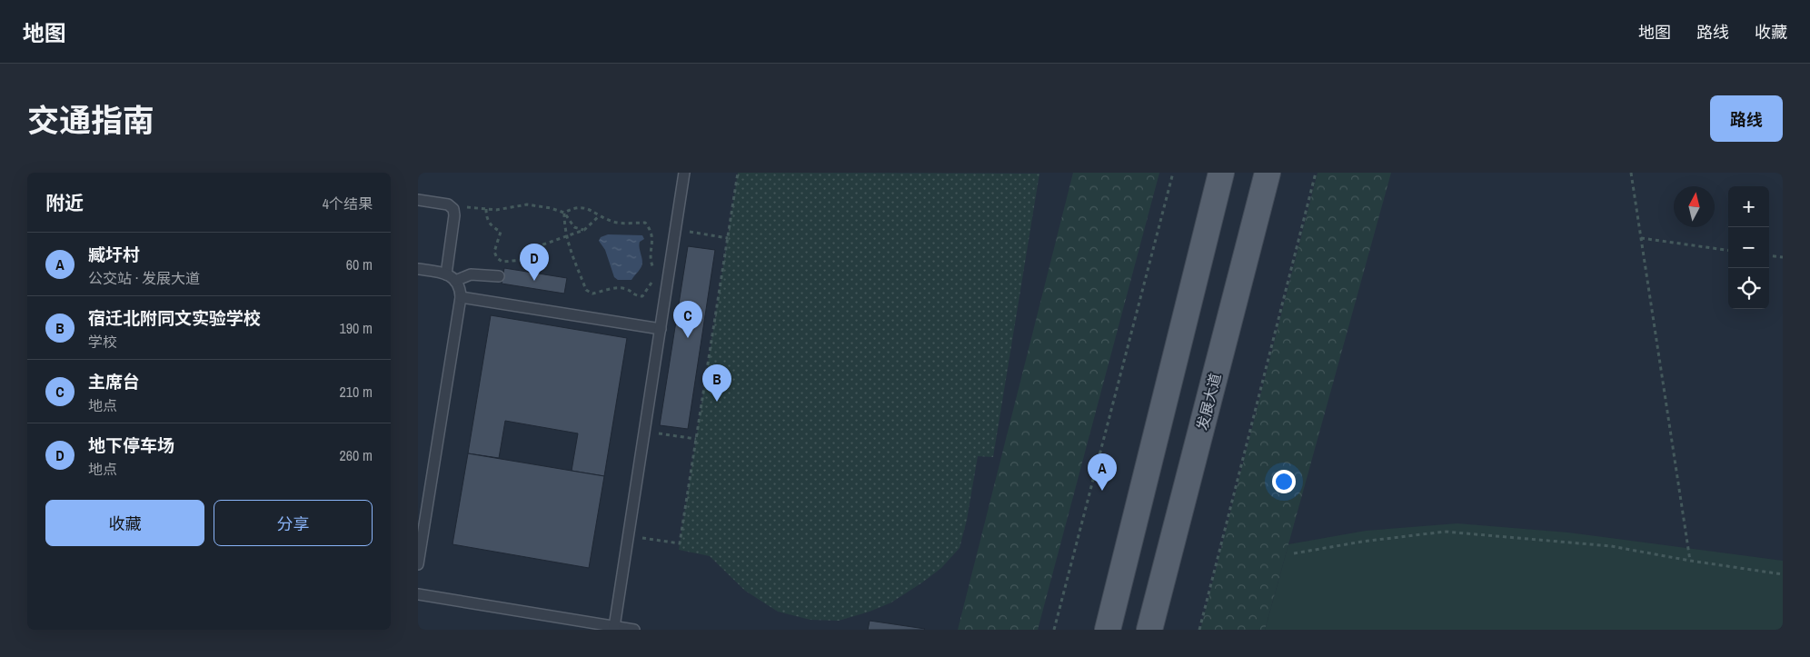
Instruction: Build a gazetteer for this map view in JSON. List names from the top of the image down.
{
  "streets": {
    "main road": ["发展大道"]
  },
  "north": "top",
  "page": {
    "header": "地图",
    "nav": ["地图", "路线", "收藏"],
    "title": "交通指南",
    "buttons": [
      "路线",
      ["收藏", "分享"]
    ],
    "heading": ["附近", "4个结果"],
    "map_buttons": ["+", "−"],
    "list": [
      {
        "mark": "A",
        "name": "臧圩村",
        "note": "公交站 · 发展大道",
        "value": "60 m"
      },
      {
        "mark": "B",
        "name": "宿迁北附同文实验学校",
        "note": "学校",
        "value": "190 m"
      },
      {
        "mark": "C",
        "name": "主席台",
        "note": "地点",
        "value": "210 m"
      },
      {
        "mark": "D",
        "name": "地下停车场",
        "note": "地点",
        "value": "260 m"
      }
    ],
    "pins": [
      "D",
      "C",
      "B",
      "A"
    ]
  }
}
